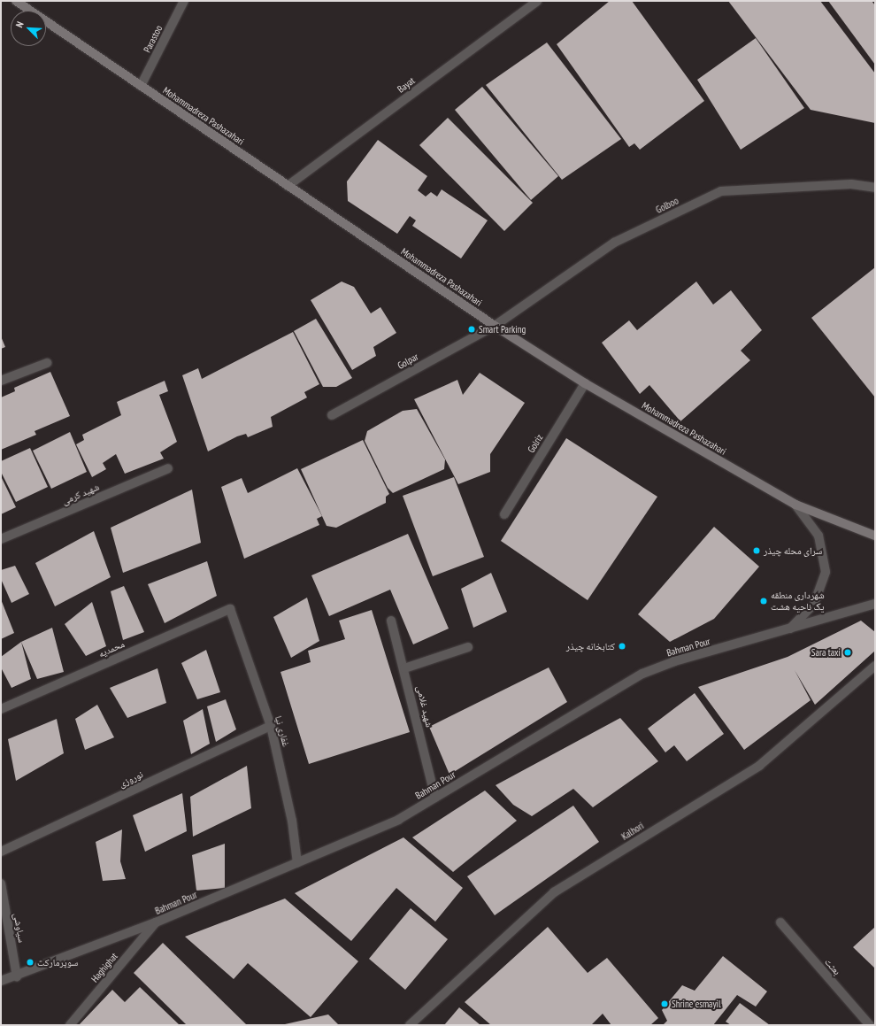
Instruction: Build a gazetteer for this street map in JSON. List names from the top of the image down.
{
  "streets": {
    "main road": ["Mohammadreza Pashazahari"],
    "street": [
      "Parastoo",
      "Bayat",
      "Golboo",
      "Golpar",
      "Golriz",
      "شهید کرمی",
      "Bahman Pour",
      "محمدیه",
      "شهید غلامی",
      "غفاری نیا",
      "نوروزی",
      "Kalhori",
      "سیاوشی",
      "بعثت",
      "Haghighat"
    ]
  },
  "crossings": [
    ["Parastoo", "Mohammadreza Pashazahari"],
    ["Bayat", "Mohammadreza Pashazahari"],
    ["Mohammadreza Pashazahari", "Golboo"],
    ["Mohammadreza Pashazahari", "Golpar"],
    ["Mohammadreza Pashazahari", "Golriz"],
    ["Golboo", "Golpar"],
    ["Bahman Pour", "شهید غلامی"],
    ["Bahman Pour", "غفاری نیا"],
    ["Bahman Pour", "سیاوشی"],
    ["Bahman Pour", "Haghighat"],
    ["محمدیه", "غفاری نیا"],
    ["غفاری نیا", "نوروزی"]
  ],
  "places": [
    "Smart Parking",
    "سرای محله چیذر",
    "شهرداری منطقه یک ناحیه هشت",
    "کتابخانه چیذر",
    "Sara taxi",
    "سوپرمارکت",
    "Shrine esmayil"
  ],
  "north": "top left"
}
